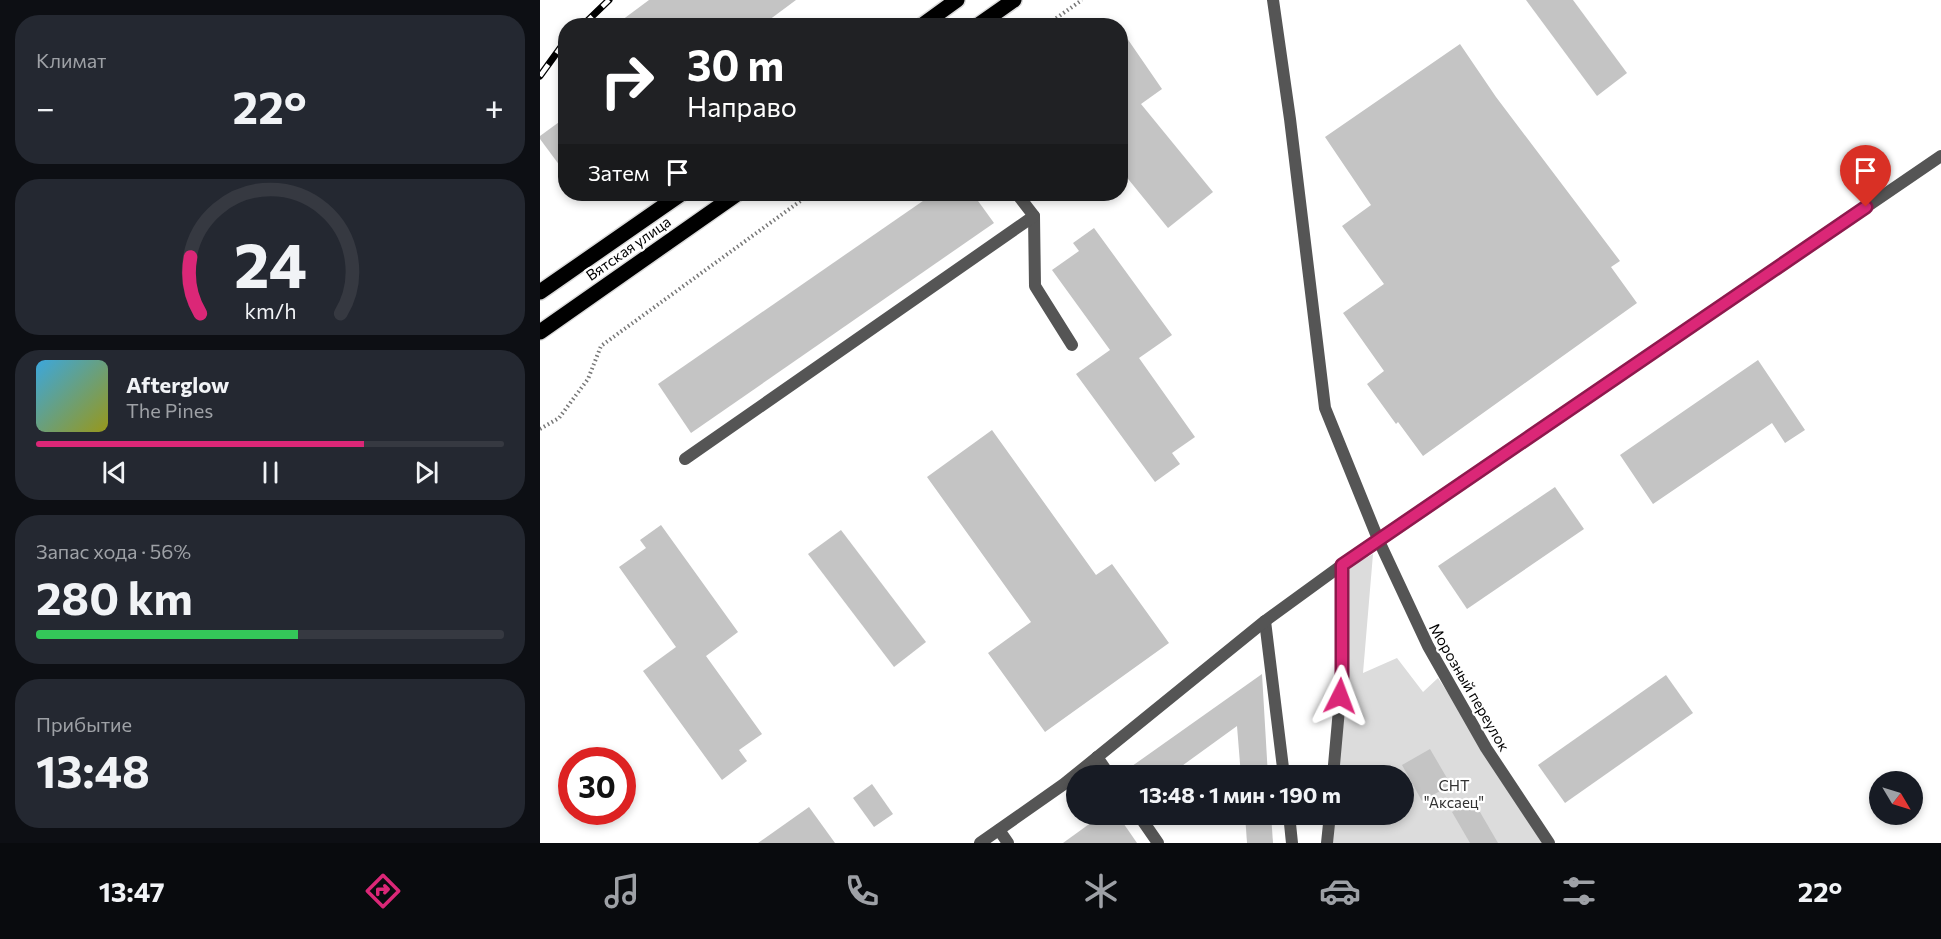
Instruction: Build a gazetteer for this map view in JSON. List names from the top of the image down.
{
  "streets": {
    "main road": ["Вятская улица"],
    "street": ["Морозный переулок"]
  },
  "parks": ["СНТ \"Аксаец\""],
  "north": "bottom right",
  "page": {
    "tile": [
      "Климат",
      ["Запас хода · 56%", "280 km"],
      ["Прибытие", "13:48"]
    ],
    "turn": ["30 m", "Направо"],
    "heat": ["−", "22°", "+"],
    "then": "Затем",
    "song": ["Afterglow", "The Pines"],
    "limit": "30",
    "trip": "13:48 · 1 мин · 190 m",
    "tabs": ["13:47", "22°"],
    "gauge": ["24", "km/h"]
  }
}
